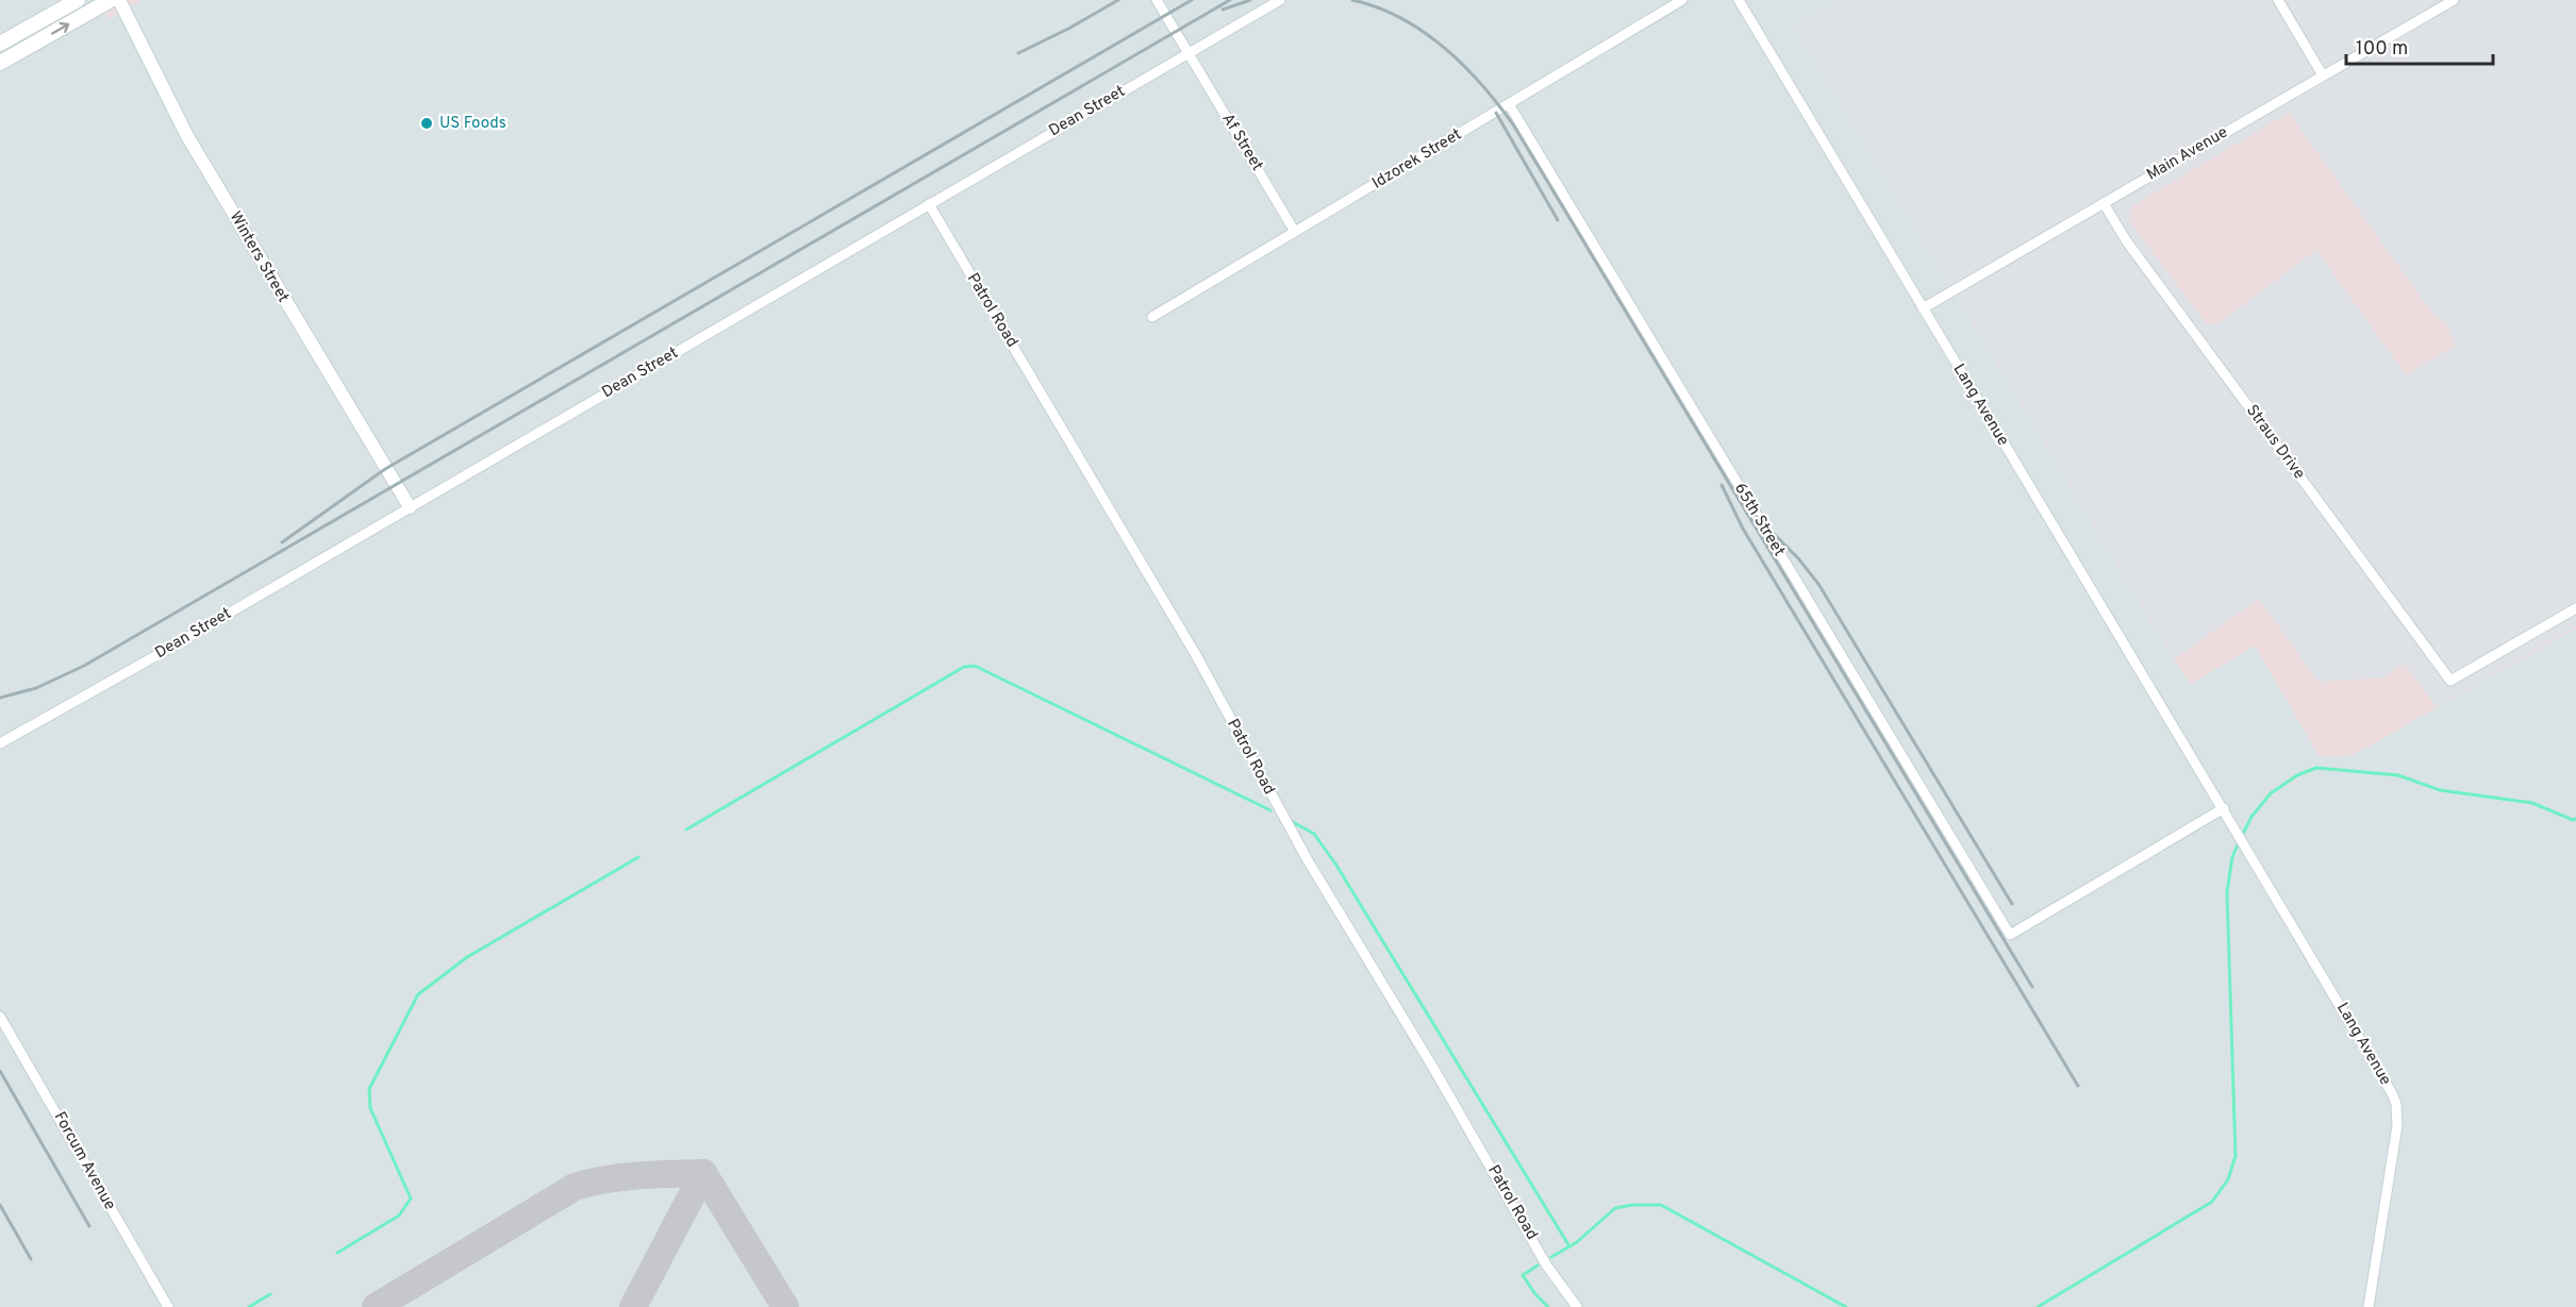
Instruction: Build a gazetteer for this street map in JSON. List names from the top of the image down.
{
  "streets": {
    "street": [
      "Dean Street",
      "Af Street",
      "Main Avenue",
      "Idzorek Street",
      "Winters Street",
      "Patrol Road",
      "Lang Avenue",
      "Straus Drive",
      "65th Street",
      "Forcum Avenue"
    ]
  },
  "crossings": [
    ["Dean Street", "Af Street"],
    ["Dean Street", "Winters Street"],
    ["Dean Street", "Patrol Road"],
    ["Af Street", "Idzorek Street"],
    ["Main Avenue", "Lang Avenue"],
    ["Main Avenue", "Straus Drive"],
    ["Idzorek Street", "65th Street"],
    ["Lang Avenue", "65th Street"]
  ],
  "places": ["US Foods"],
  "scale_bar": "100 m"
}
